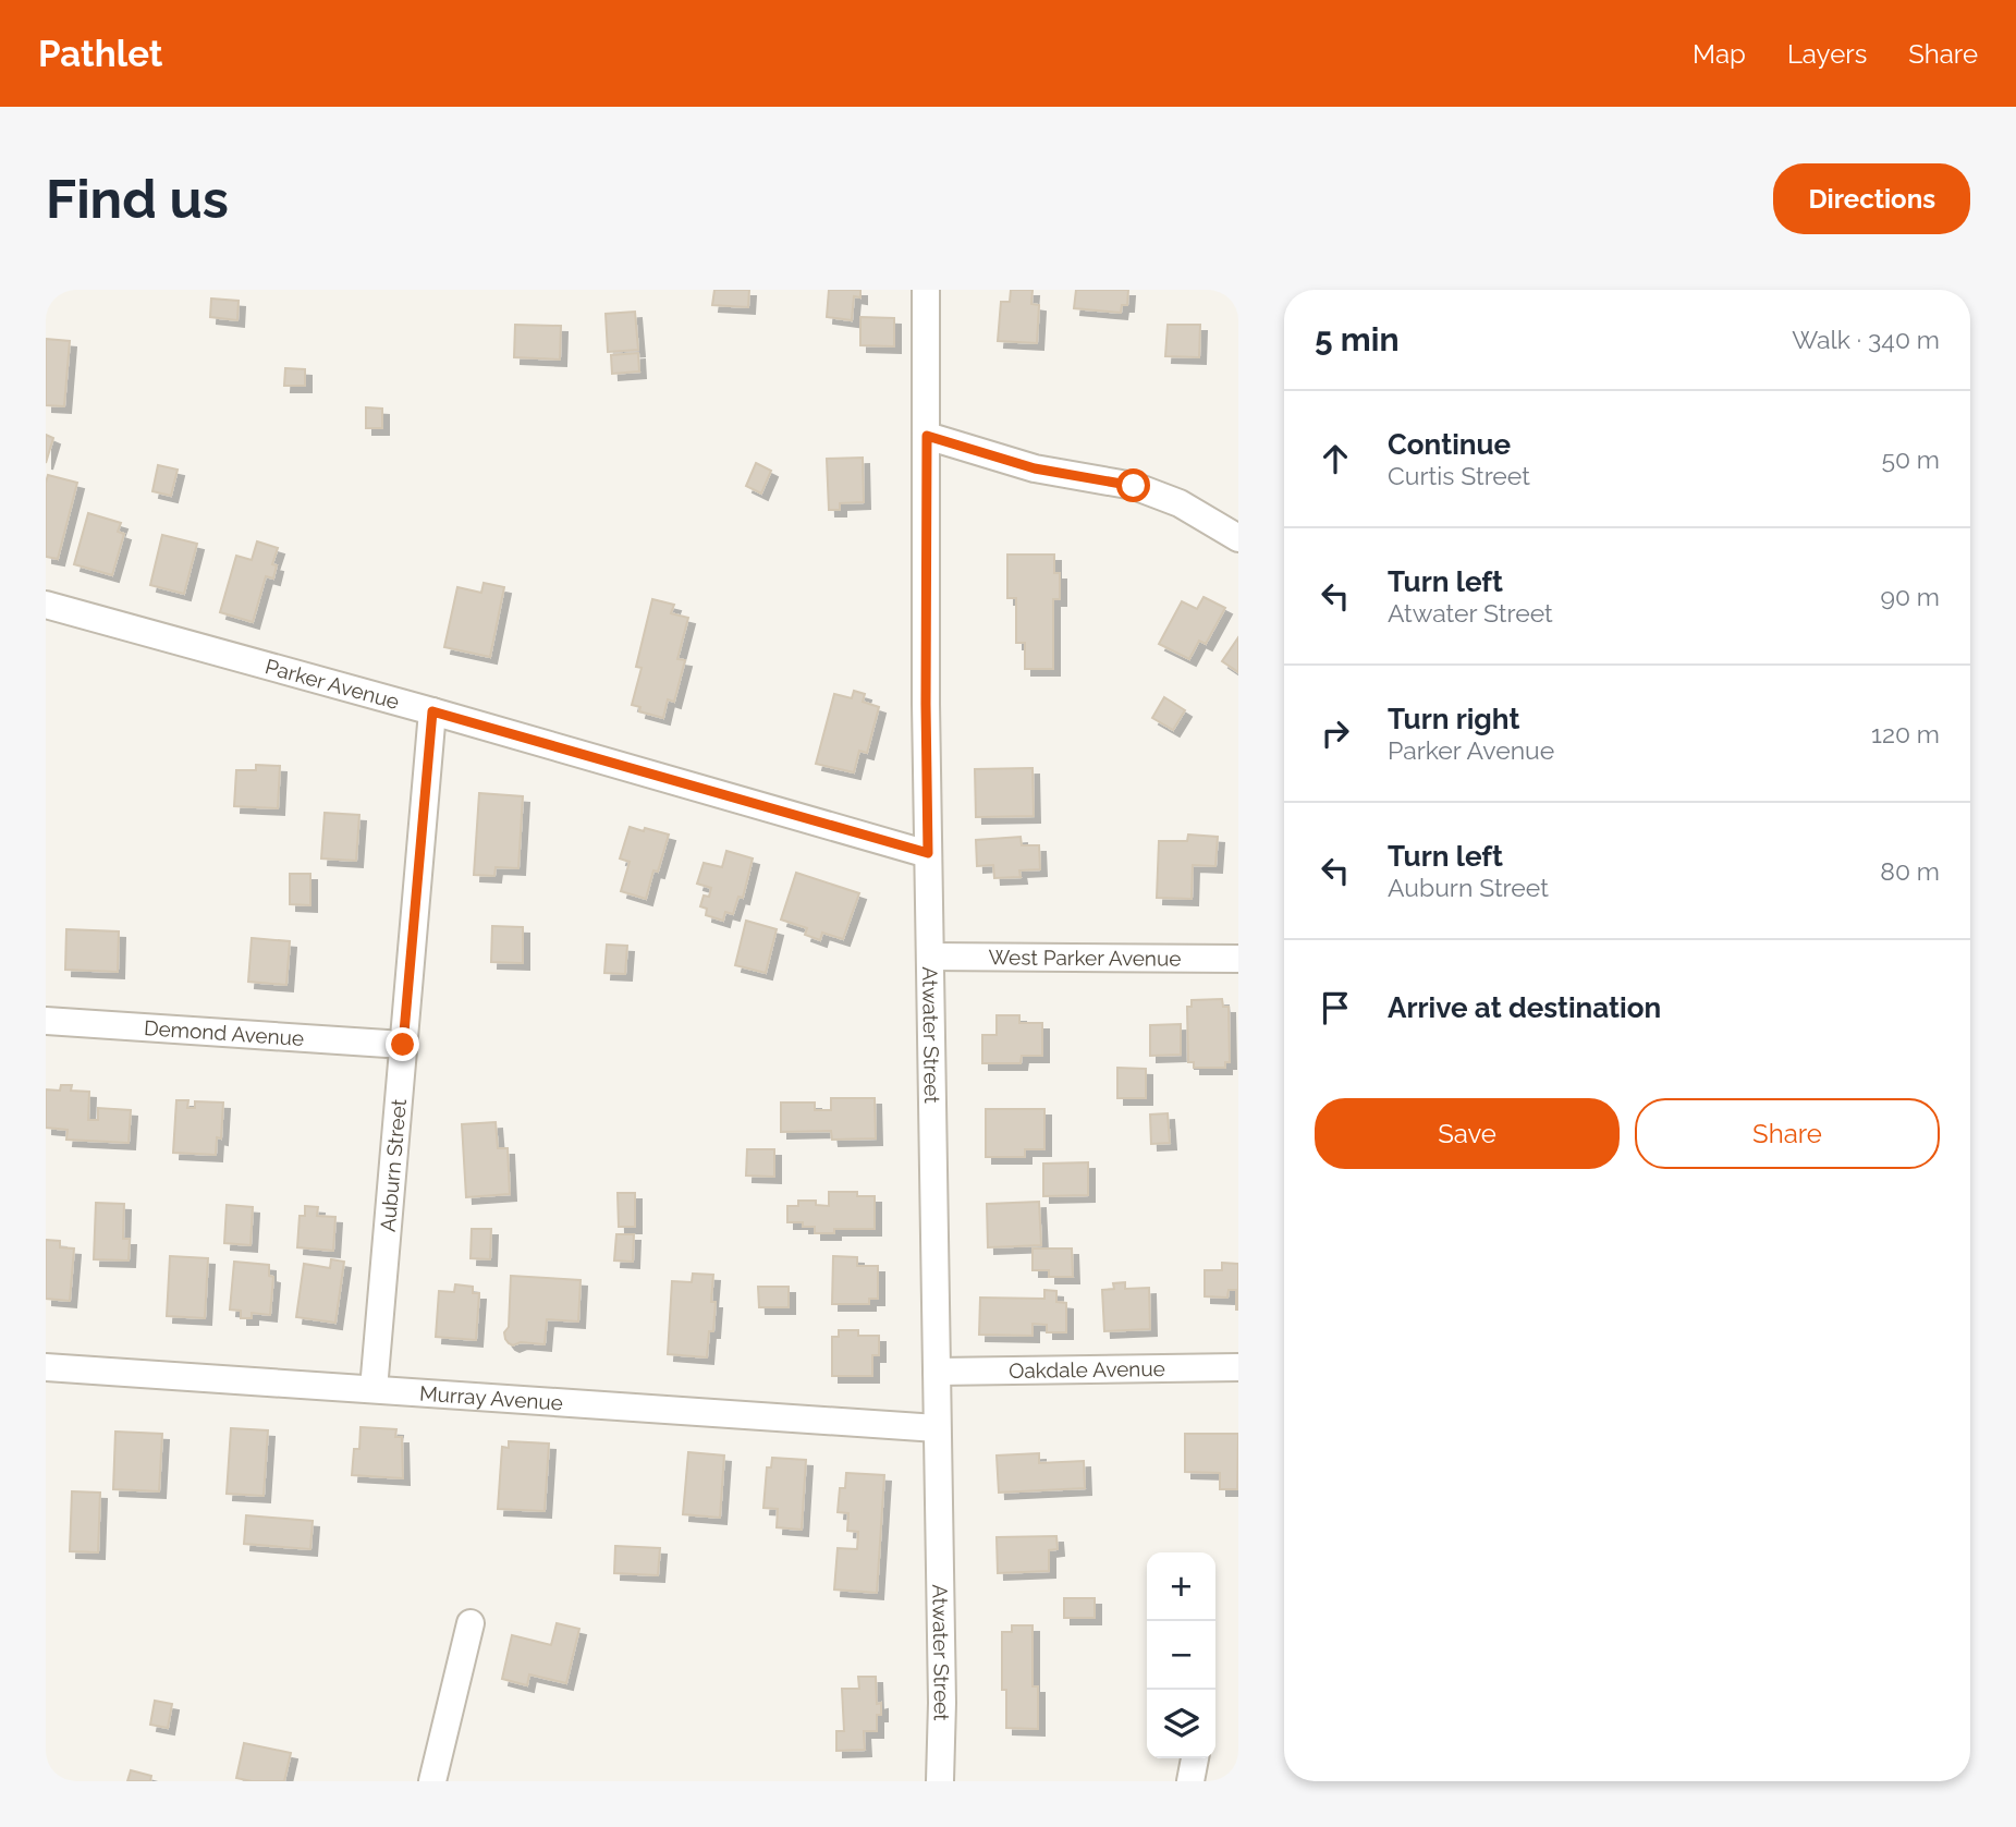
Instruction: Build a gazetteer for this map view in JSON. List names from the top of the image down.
{
  "streets": {
    "street": [
      "Parker Avenue",
      "West Parker Avenue",
      "Demond Avenue",
      "Atwater Street",
      "Auburn Street",
      "Oakdale Avenue",
      "Murray Avenue"
    ]
  },
  "crossings": [
    ["Parker Avenue", "Atwater Street"],
    ["Parker Avenue", "Auburn Street"],
    ["West Parker Avenue", "Atwater Street"],
    ["Demond Avenue", "Auburn Street"],
    ["Atwater Street", "Oakdale Avenue"],
    ["Atwater Street", "Murray Avenue"],
    ["Auburn Street", "Murray Avenue"]
  ],
  "page": {
    "header": "Pathlet",
    "nav": ["Map", "Layers", "Share"],
    "buttons": [
      "Directions",
      ["Save", "Share"]
    ],
    "title": "Find us",
    "heading": ["5 min", "Walk · 340 m"],
    "list": [
      ["Continue", "Curtis Street", "50 m"],
      ["Turn left", "Atwater Street", "90 m"],
      ["Turn right", "Parker Avenue", "120 m"],
      ["Turn left", "Auburn Street", "80 m"],
      "Arrive at destination"
    ],
    "map_buttons": ["+", "−"]
  }
}
